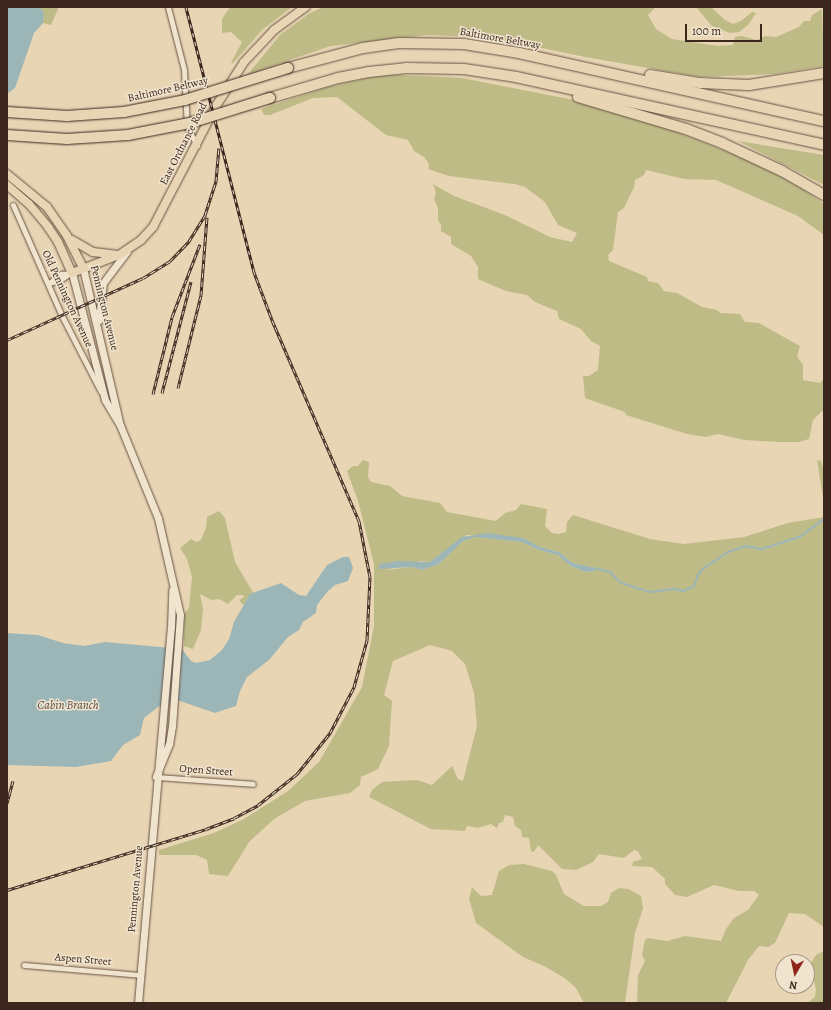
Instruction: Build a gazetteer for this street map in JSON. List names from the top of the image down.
{
  "streets": {
    "highway": ["Baltimore Beltway"],
    "main road": ["East Ordnance Road", "Pennington Avenue"],
    "street": ["Old Pennington Avenue", "Open Street", "Aspen Street"]
  },
  "crossings": [
    ["East Ordnance Road", "Old Pennington Avenue"],
    ["East Ordnance Road", "Pennington Avenue"],
    ["Old Pennington Avenue", "Pennington Avenue"],
    ["Pennington Avenue", "Open Street"],
    ["Pennington Avenue", "Aspen Street"]
  ],
  "water": ["Cabin Branch"],
  "scale_bar": "100 m",
  "north": "bottom"
}
